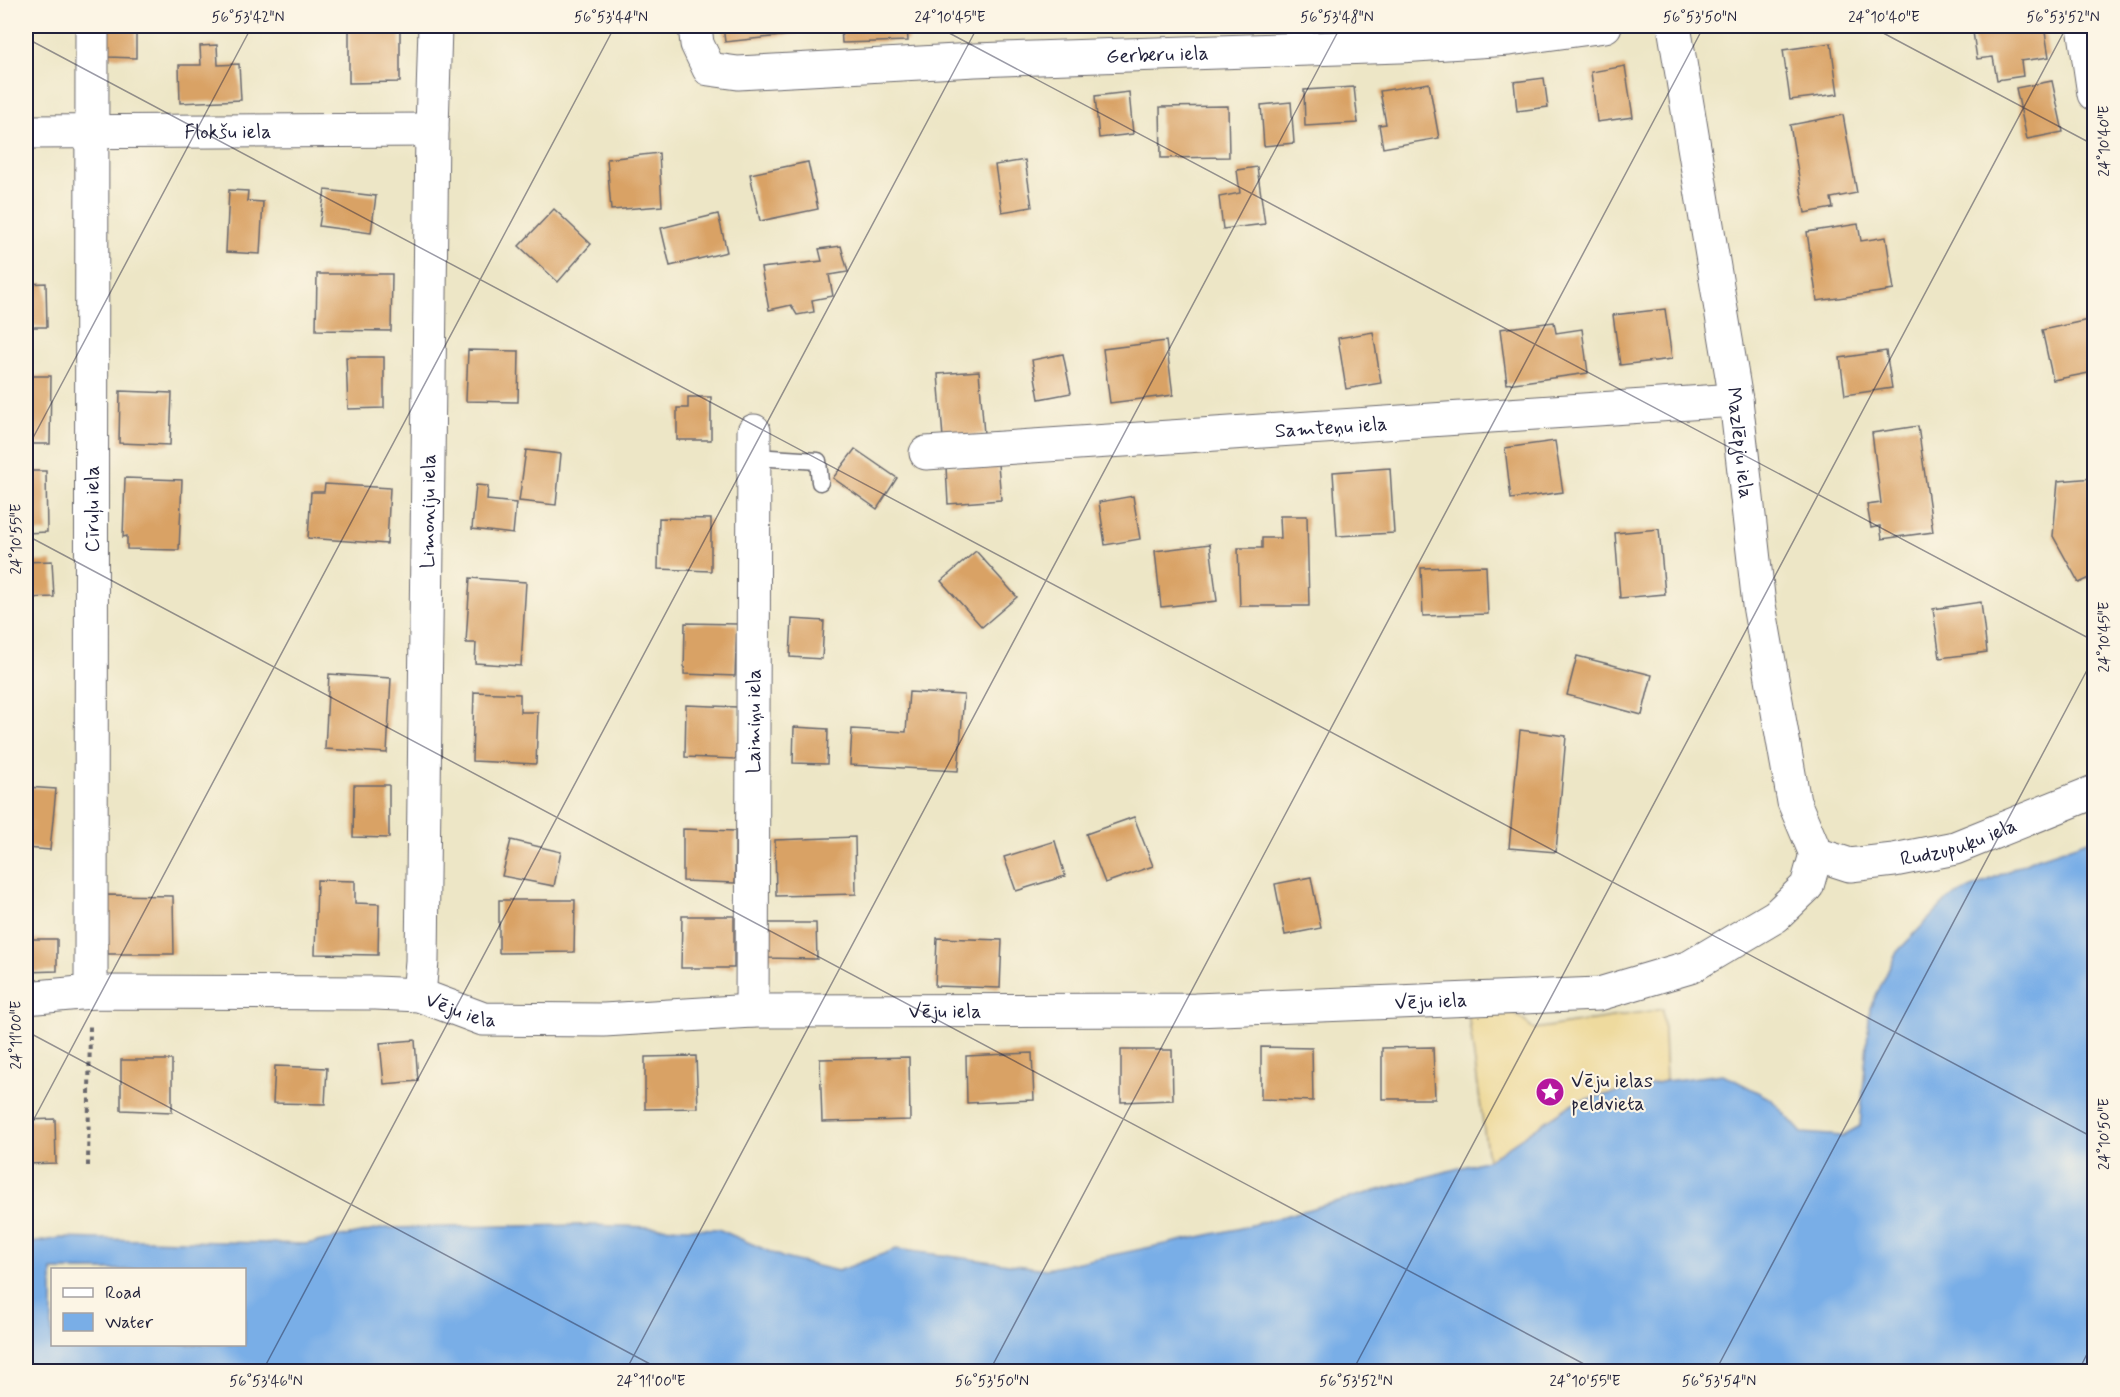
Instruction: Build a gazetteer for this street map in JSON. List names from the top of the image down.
{
  "streets": {
    "street": [
      "Gerberu iela",
      "Flokšu iela",
      "Samteņu iela",
      "Mazlēpju iela",
      "Cīruļu iela",
      "Limoniju iela",
      "Laimiņu iela",
      "Rudzupuķu iela",
      "Vēju iela"
    ]
  },
  "crossings": [
    ["Flokšu iela", "Cīruļu iela"],
    ["Flokšu iela", "Limoniju iela"],
    ["Samteņu iela", "Mazlēpju iela"],
    ["Mazlēpju iela", "Rudzupuķu iela"],
    ["Mazlēpju iela", "Vēju iela"],
    ["Cīruļu iela", "Vēju iela"],
    ["Limoniju iela", "Vēju iela"],
    ["Laimiņu iela", "Vēju iela"],
    ["Rudzupuķu iela", "Vēju iela"]
  ],
  "places": {
    "place": ["Vēju ielas peldvieta"]
  },
  "legend": ["Road", "Water"],
  "coordinates": [
    "56°53'42\"N",
    "56°53'44\"N",
    "24°10'45\"E",
    "56°53'48\"N",
    "56°53'50\"N",
    "24°10'40\"E",
    "56°53'52\"N",
    "24°10'55\"E",
    "24°11'00\"E",
    "24°10'50\"E",
    "56°53'46\"N",
    "56°53'54\"N"
  ]
}
